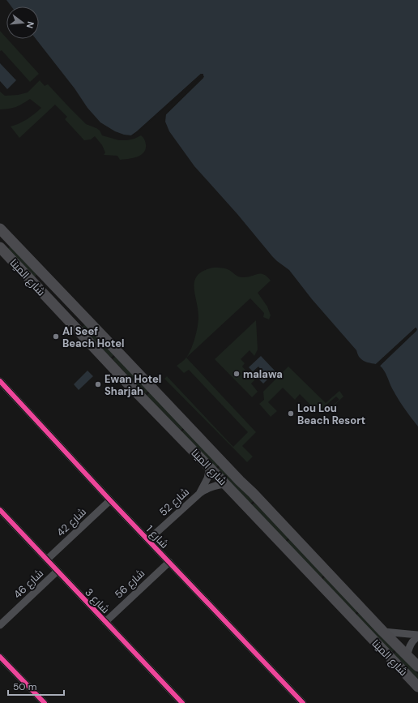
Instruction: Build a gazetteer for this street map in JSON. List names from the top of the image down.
{
  "streets": {
    "main road": ["شارع المينا"],
    "street": [
      "شارع 52",
      "شارع 42",
      "شارع 1",
      "شارع 46",
      "شارع 56",
      "شارع 3"
    ]
  },
  "crossings": [
    ["شارع المينا", "شارع 52"],
    ["شارع 52", "شارع 1"],
    ["شارع 42", "شارع 1"],
    ["شارع 42", "شارع 3"],
    ["شارع 1", "شارع 56"],
    ["شارع 46", "شارع 3"],
    ["شارع 56", "شارع 3"]
  ],
  "places": [
    "Al Seef Beach Hotel",
    "malawa",
    "Ewan Hotel Sharjah",
    "Lou Lou Beach Resort"
  ],
  "scale_bar": "50 m",
  "north": "right"
}
